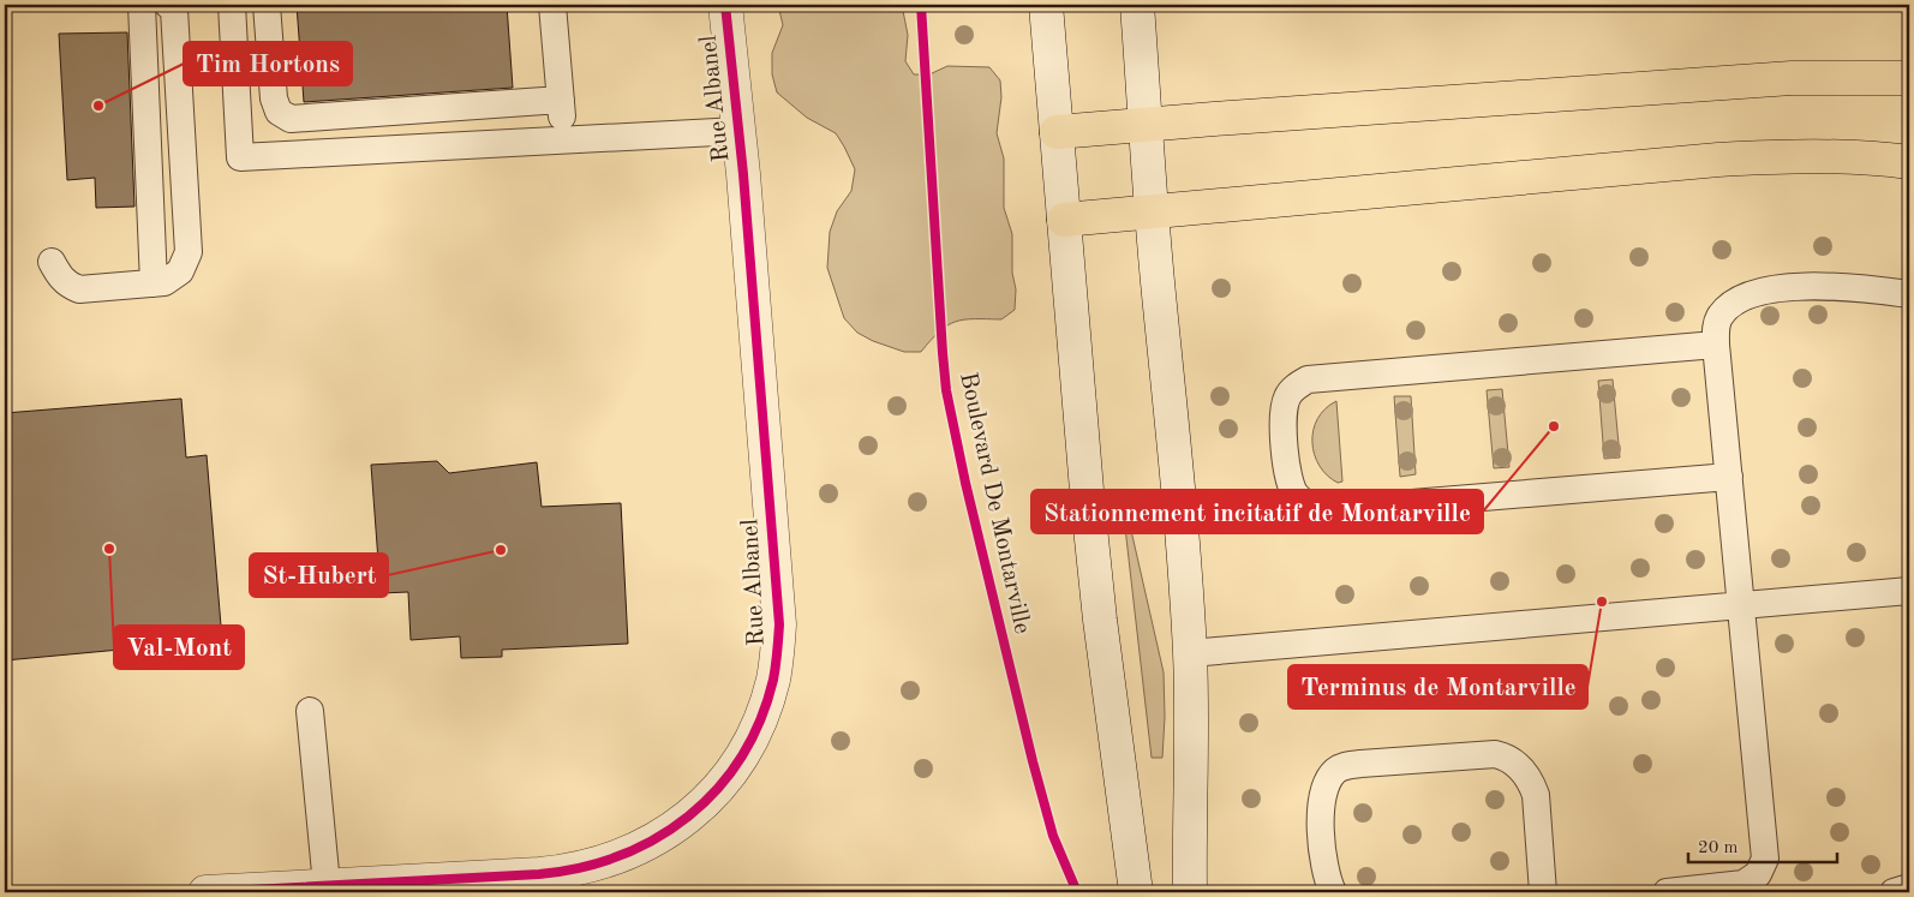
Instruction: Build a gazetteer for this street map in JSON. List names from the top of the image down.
{
  "streets": {
    "street": ["Rue Albanel"],
    "cycle path": ["Boulevard De Montarville"]
  },
  "places": [
    "Tim Hortons",
    "Stationnement incitatif de Montarville",
    "Val-Mont",
    "St-Hubert",
    "Terminus de Montarville"
  ],
  "scale_bar": "20 m"
}
